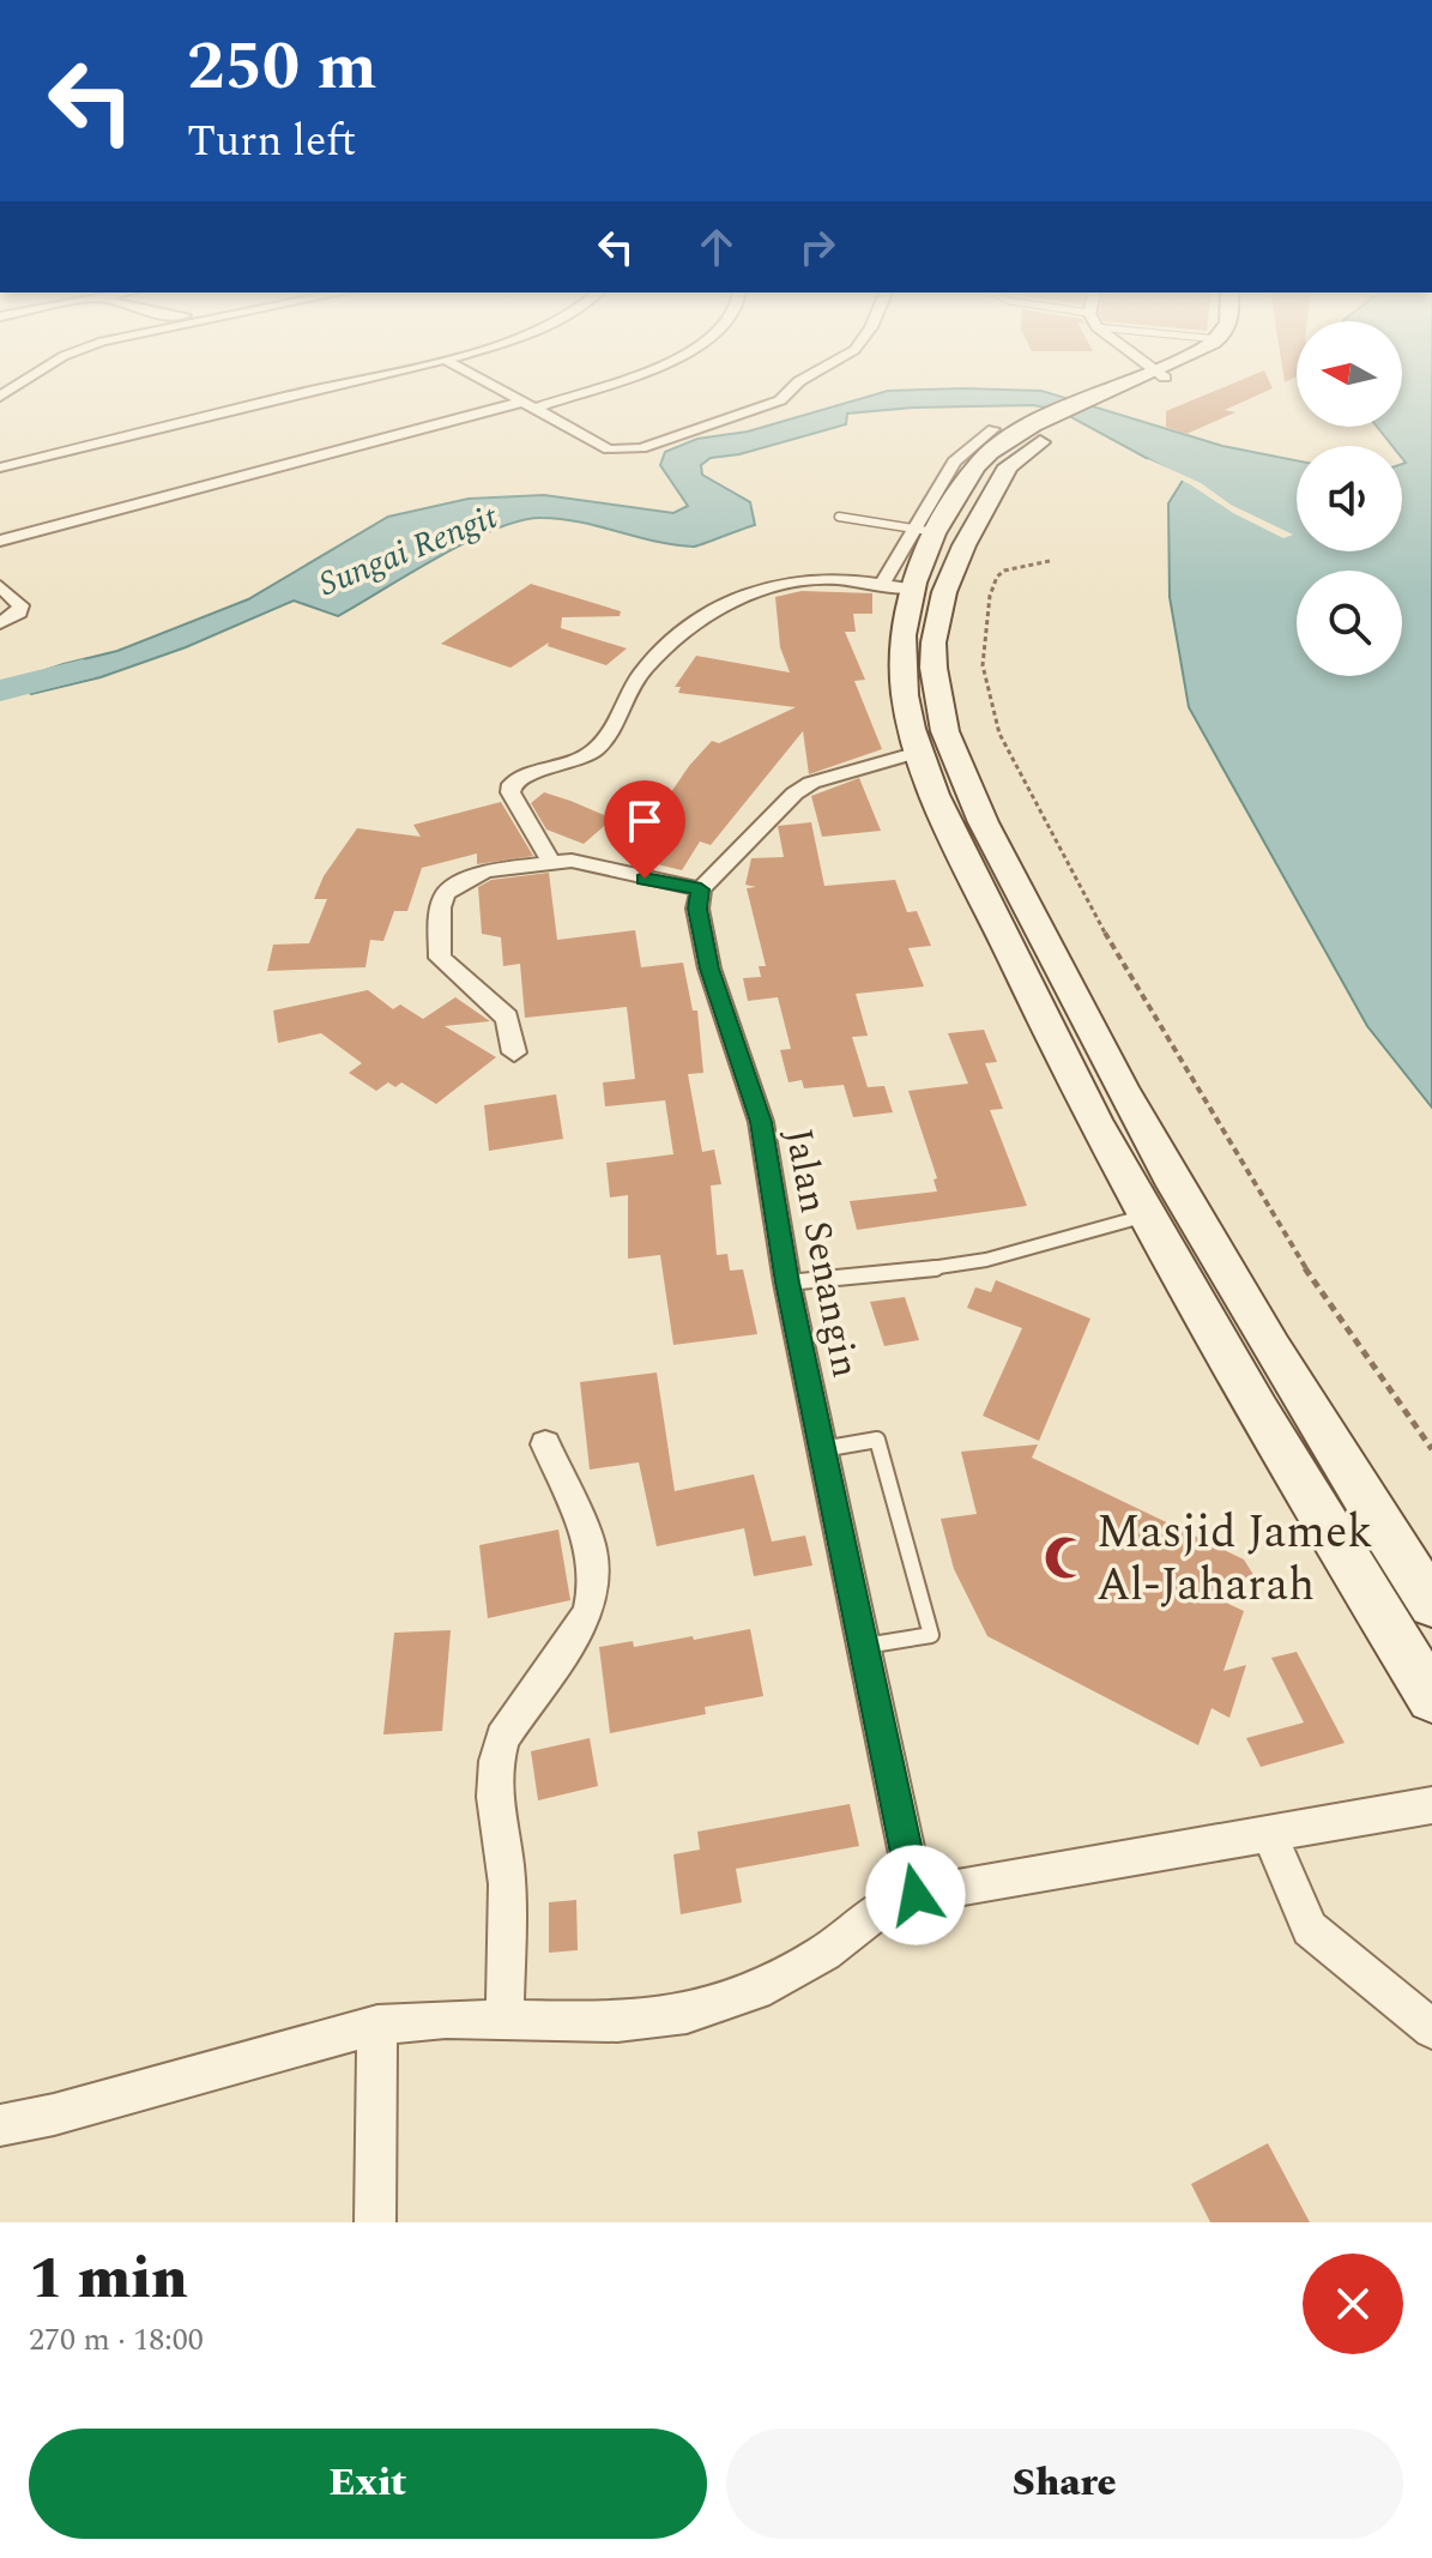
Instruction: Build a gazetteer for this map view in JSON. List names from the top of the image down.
{
  "streets": {
    "street": ["Jalan Senangin"]
  },
  "water": ["Sungai Rengit"],
  "places": {
    "mosque": ["Masjid Jamek Al-Jaharah"]
  },
  "north": "left",
  "page": {
    "turn": ["250 m", "Turn left"],
    "heading": ["1 min", "270 m · 18:00"],
    "buttons": ["Exit", "Share"]
  }
}
